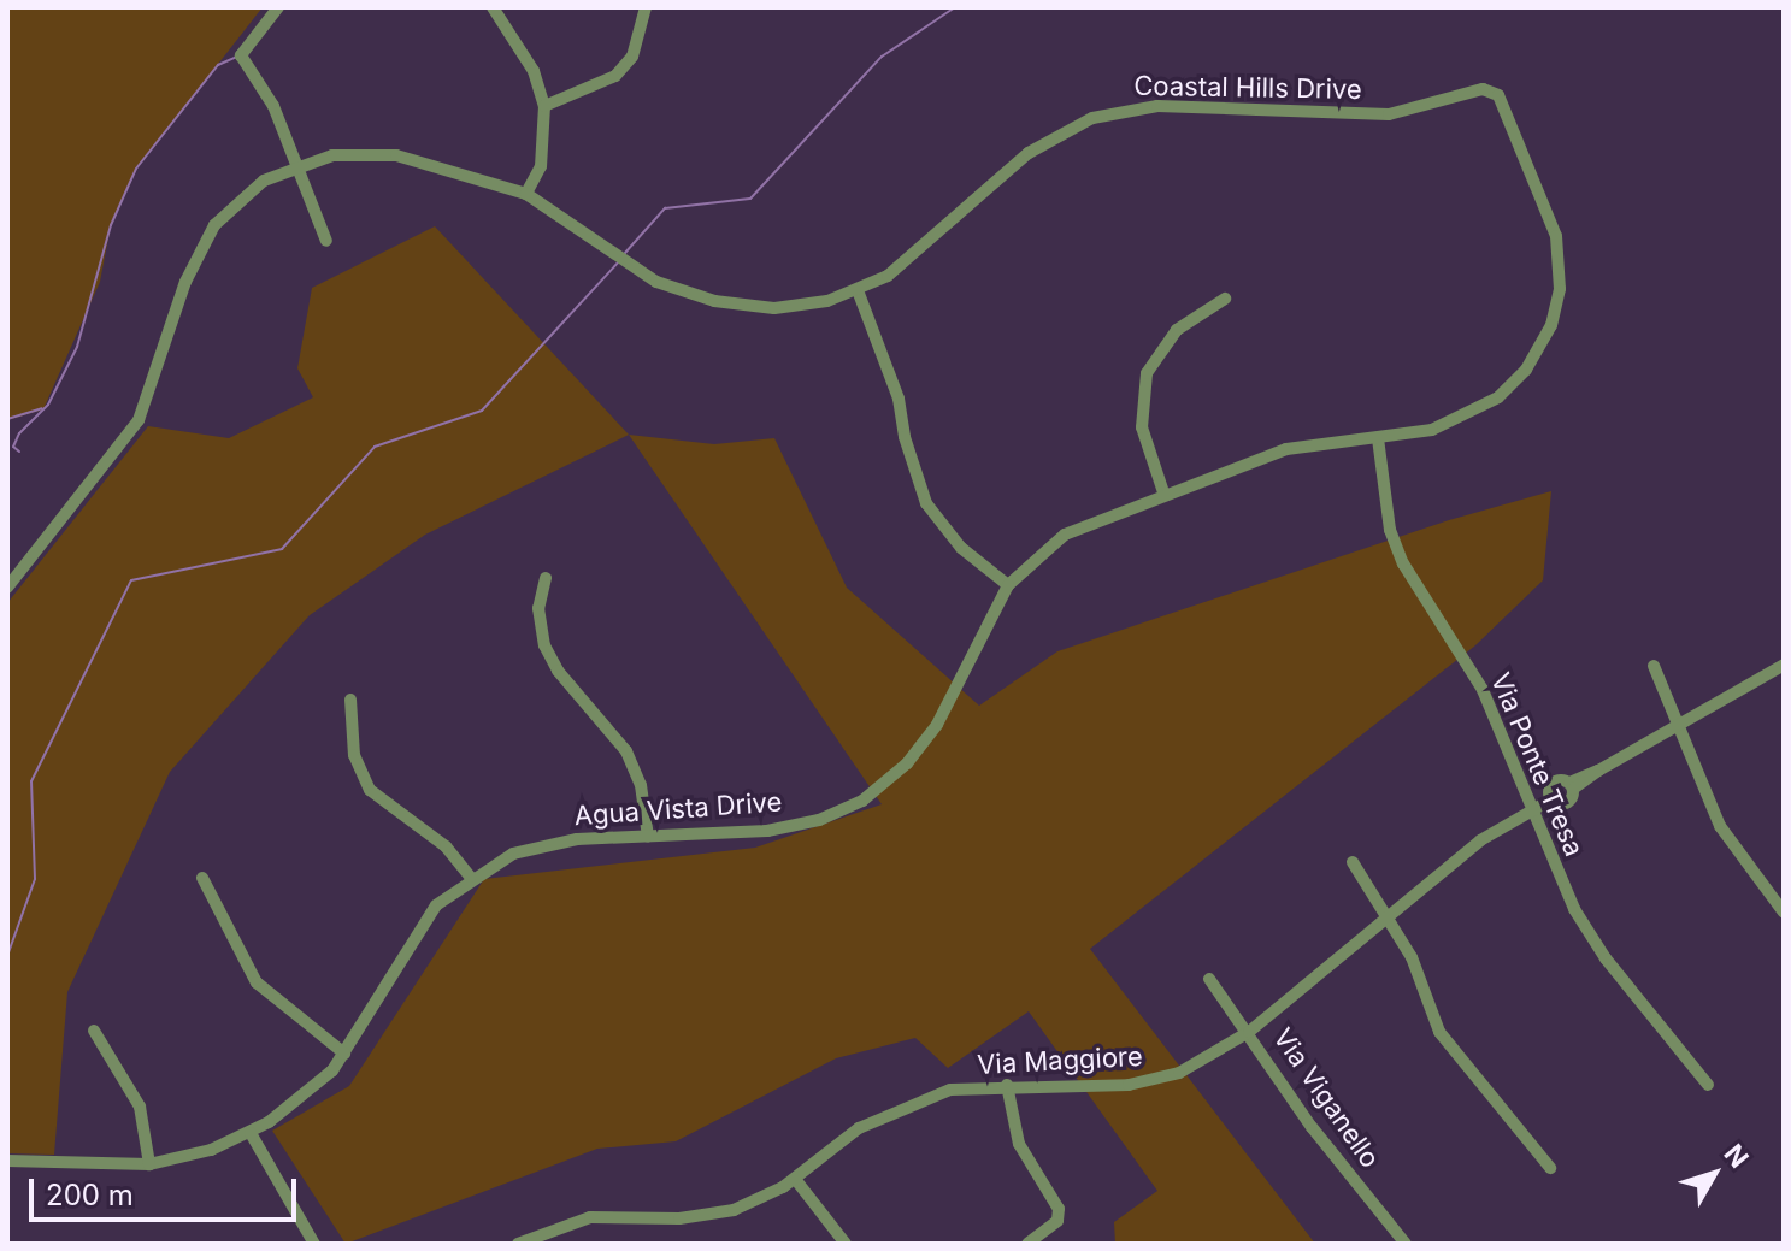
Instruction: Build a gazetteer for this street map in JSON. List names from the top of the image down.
{
  "streets": {
    "street": [
      "Coastal Hills Drive",
      "Via Ponte Tresa",
      "Agua Vista Drive",
      "Via Maggiore",
      "Via Viganello"
    ]
  },
  "crossings": [
    ["Coastal Hills Drive", "Agua Vista Drive"],
    ["Via Ponte Tresa", "Agua Vista Drive"],
    ["Via Ponte Tresa", "Via Maggiore"],
    ["Via Maggiore", "Via Viganello"]
  ],
  "scale_bar": "200 m",
  "north": "top right"
}
